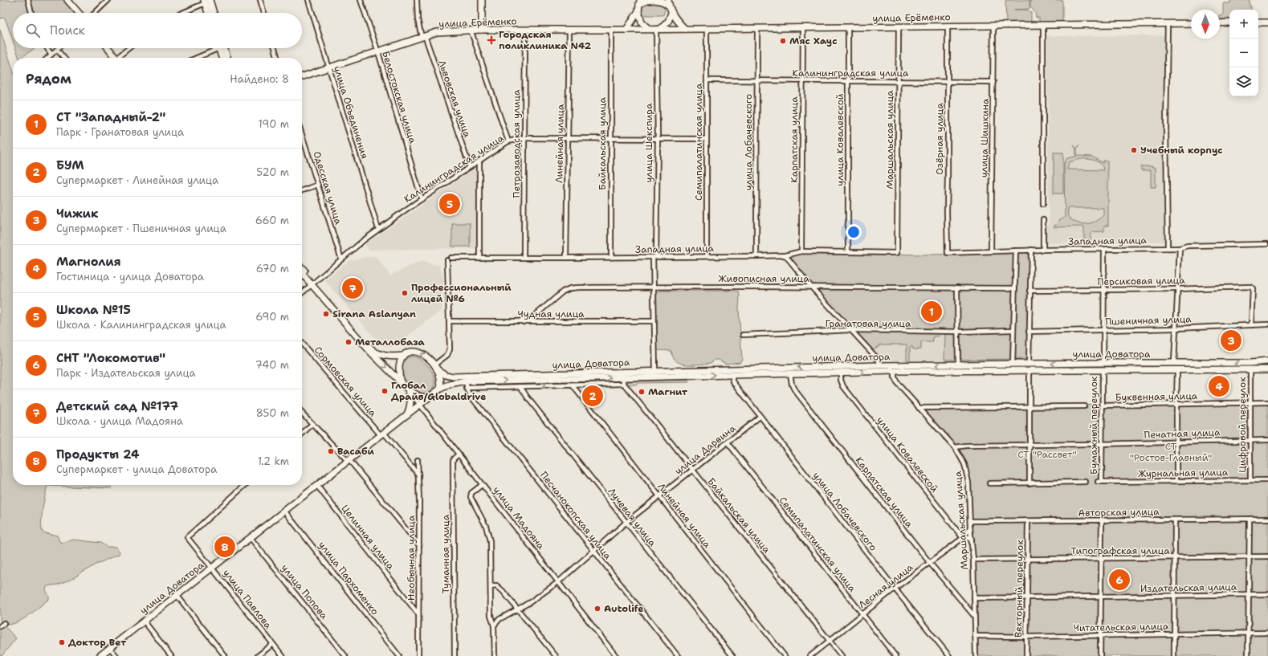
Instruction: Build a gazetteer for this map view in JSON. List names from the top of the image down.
{
  "streets": {
    "main road": ["улица Ерёменко", "улица Доватора"],
    "street": [
      "Калининградская улица",
      "Белостокская улица",
      "Львовская улица",
      "улица Объединения",
      "улица Шишкина",
      "Озёрная улица",
      "Карпатская улица",
      "улица Ковалевской",
      "Маршальская улица",
      "Семипалатинская улица",
      "улица Лобачевского",
      "улица Шекспира",
      "Петрозаводская улица",
      "Линейная улица",
      "Байкальская улица",
      "Одесская улица",
      "Западная улица",
      "Живописная улица",
      "Персиковая улица",
      "Чудная улица",
      "Пшеничная улица",
      "Гранатовая улица",
      "Сормовская улица",
      "Буквенная улица",
      "Цифровой переулок",
      "Бумажный переулок",
      "Печатная улица",
      "улица Дарвина",
      "Журнальная улица",
      "Авторская улица",
      "Песчанокопская улица",
      "Лучевая улица",
      "улица Мадояна",
      "Целинная улица",
      "Типографская улица",
      "Туманная улица",
      "Необычная улица",
      "улица Пархоменко",
      "Лесная улица",
      "Издательская улица",
      "Векторный переулок",
      "улица Попова",
      "улица Павлова",
      "Читательская улица"
    ]
  },
  "crossings": [
    ["улица Ерёменко", "Белостокская улица"],
    ["улица Ерёменко", "Львовская улица"],
    ["улица Ерёменко", "улица Объединения"],
    ["улица Ерёменко", "улица Шишкина"],
    ["улица Ерёменко", "Озёрная улица"],
    ["улица Ерёменко", "Карпатская улица"],
    ["улица Ерёменко", "улица Ковалевской"],
    ["улица Ерёменко", "Маршальская улица"],
    ["улица Ерёменко", "Семипалатинская улица"],
    ["улица Ерёменко", "улица Лобачевского"],
    ["улица Ерёменко", "улица Шекспира"],
    ["улица Ерёменко", "Петрозаводская улица"],
    ["улица Ерёменко", "Линейная улица"],
    ["улица Ерёменко", "Байкальская улица"],
    ["Калининградская улица", "Белостокская улица"],
    ["Калининградская улица", "Львовская улица"],
    ["Калининградская улица", "улица Объединения"],
    ["Калининградская улица", "улица Шишкина"],
    ["Калининградская улица", "Озёрная улица"],
    ["Калининградская улица", "Карпатская улица"],
    ["Калининградская улица", "улица Ковалевской"],
    ["Калининградская улица", "Маршальская улица"],
    ["Калининградская улица", "Семипалатинская улица"],
    ["Калининградская улица", "улица Лобачевского"],
    ["Калининградская улица", "улица Шекспира"],
    ["Калининградская улица", "Петрозаводская улица"],
    ["Калининградская улица", "Линейная улица"],
    ["Калининградская улица", "Байкальская улица"],
    ["Калининградская улица", "Одесская улица"],
    ["улица Шишкина", "Западная улица"],
    ["Озёрная улица", "Западная улица"],
    ["Карпатская улица", "Маршальская улица"],
    ["Карпатская улица", "Западная улица"],
    ["Карпатская улица", "улица Доватора"],
    ["Карпатская улица", "Лесная улица"],
    ["улица Ковалевской", "Западная улица"],
    ["улица Ковалевской", "улица Доватора"],
    ["улица Ковалевской", "Лесная улица"],
    ["Маршальская улица", "Западная улица"],
    ["Маршальская улица", "улица Доватора"],
    ["Маршальская улица", "Авторская улица"],
    ["Маршальская улица", "Типографская улица"],
    ["Маршальская улица", "Лесная улица"],
    ["Маршальская улица", "Издательская улица"],
    ["Маршальская улица", "Читательская улица"],
    ["Семипалатинская улица", "Западная улица"],
    ["Семипалатинская улица", "улица Дарвина"],
    ["Семипалатинская улица", "Лесная улица"],
    ["улица Лобачевского", "Западная улица"],
    ["улица Лобачевского", "улица Доватора"],
    ["улица Лобачевского", "улица Дарвина"],
    ["улица Лобачевского", "Лесная улица"],
    ["улица Шекспира", "Западная улица"],
    ["улица Шекспира", "Живописная улица"],
    ["улица Шекспира", "Чудная улица"],
    ["улица Шекспира", "улица Доватора"],
    ["Петрозаводская улица", "Западная улица"],
    ["Линейная улица", "Западная улица"],
    ["Линейная улица", "улица Доватора"],
    ["Линейная улица", "улица Дарвина"],
    ["Байкальская улица", "Западная улица"],
    ["Байкальская улица", "улица Доватора"],
    ["Байкальская улица", "улица Дарвина"],
    ["Байкальская улица", "Лесная улица"],
    ["Живописная улица", "Чудная улица"],
    ["Персиковая улица", "Пшеничная улица"],
    ["улица Доватора", "Сормовская улица"],
    ["улица Доватора", "Цифровой переулок"],
    ["улица Доватора", "Бумажный переулок"],
    ["улица Доватора", "Песчанокопская улица"],
    ["улица Доватора", "Лучевая улица"],
    ["улица Доватора", "улица Мадояна"],
    ["улица Доватора", "Целинная улица"],
    ["улица Доватора", "улица Пархоменко"],
    ["улица Доватора", "улица Попова"],
    ["улица Доватора", "улица Павлова"],
    ["Сормовская улица", "Необычная улица"],
    ["Буквенная улица", "Цифровой переулок"],
    ["Буквенная улица", "Бумажный переулок"],
    ["Цифровой переулок", "Печатная улица"],
    ["Цифровой переулок", "Журнальная улица"],
    ["Бумажный переулок", "Печатная улица"],
    ["Бумажный переулок", "Журнальная улица"],
    ["улица Дарвина", "Песчанокопская улица"],
    ["улица Дарвина", "Лучевая улица"],
    ["улица Дарвина", "улица Мадояна"],
    ["Авторская улица", "Векторный переулок"],
    ["улица Мадояна", "Туманная улица"],
    ["Целинная улица", "Необычная улица"],
    ["Типографская улица", "Векторный переулок"],
    ["Издательская улица", "Векторный переулок"],
    ["Векторный переулок", "Читательская улица"]
  ],
  "parks": ["СТ \"Ростов-Главный\"", "СТ \"Рассвет\""],
  "places": {
    "health": ["Городская поликлиника N42"],
    "other": [
      "Мяс Хаус",
      "Учебный корпус",
      "Профессиональный лицей №6",
      "Sirana Aslanyan",
      "Металлобаза",
      "Глобал Драйв/Globaldrive",
      "Магнит",
      "Васаби",
      "Autolife",
      "Доктор Вет"
    ]
  },
  "north": "bottom",
  "page": {
    "map_buttons": ["+", "−"],
    "search": "Поиск",
    "heading": ["Рядом", "Найдено: 8"],
    "list": [
      {
        "mark": "1",
        "name": "СТ \"Западный-2\"",
        "note": "Парк · Гранатовая улица",
        "value": "190 m"
      },
      {
        "mark": "2",
        "name": "БУМ",
        "note": "Супермаркет · Линейная улица",
        "value": "520 m"
      },
      {
        "mark": "3",
        "name": "Чижик",
        "note": "Супермаркет · Пшеничная улица",
        "value": "660 m"
      },
      {
        "mark": "4",
        "name": "Магнолия",
        "note": "Гостиница · улица Доватора",
        "value": "670 m"
      },
      {
        "mark": "5",
        "name": "Школа №15",
        "note": "Школа · Калининградская улица",
        "value": "690 m"
      },
      {
        "mark": "6",
        "name": "СНТ \"Локомотив\"",
        "note": "Парк · Издательская улица",
        "value": "740 m"
      },
      {
        "mark": "7",
        "name": "Детский сад №177",
        "note": "Школа · улица Мадояна",
        "value": "850 m"
      },
      {
        "mark": "8",
        "name": "Продукты 24",
        "note": "Супермаркет · улица Доватора",
        "value": "1.2 km"
      }
    ],
    "pins": [
      "5",
      "7",
      "1",
      "3",
      "4",
      "2",
      "8",
      "6"
    ]
  }
}
